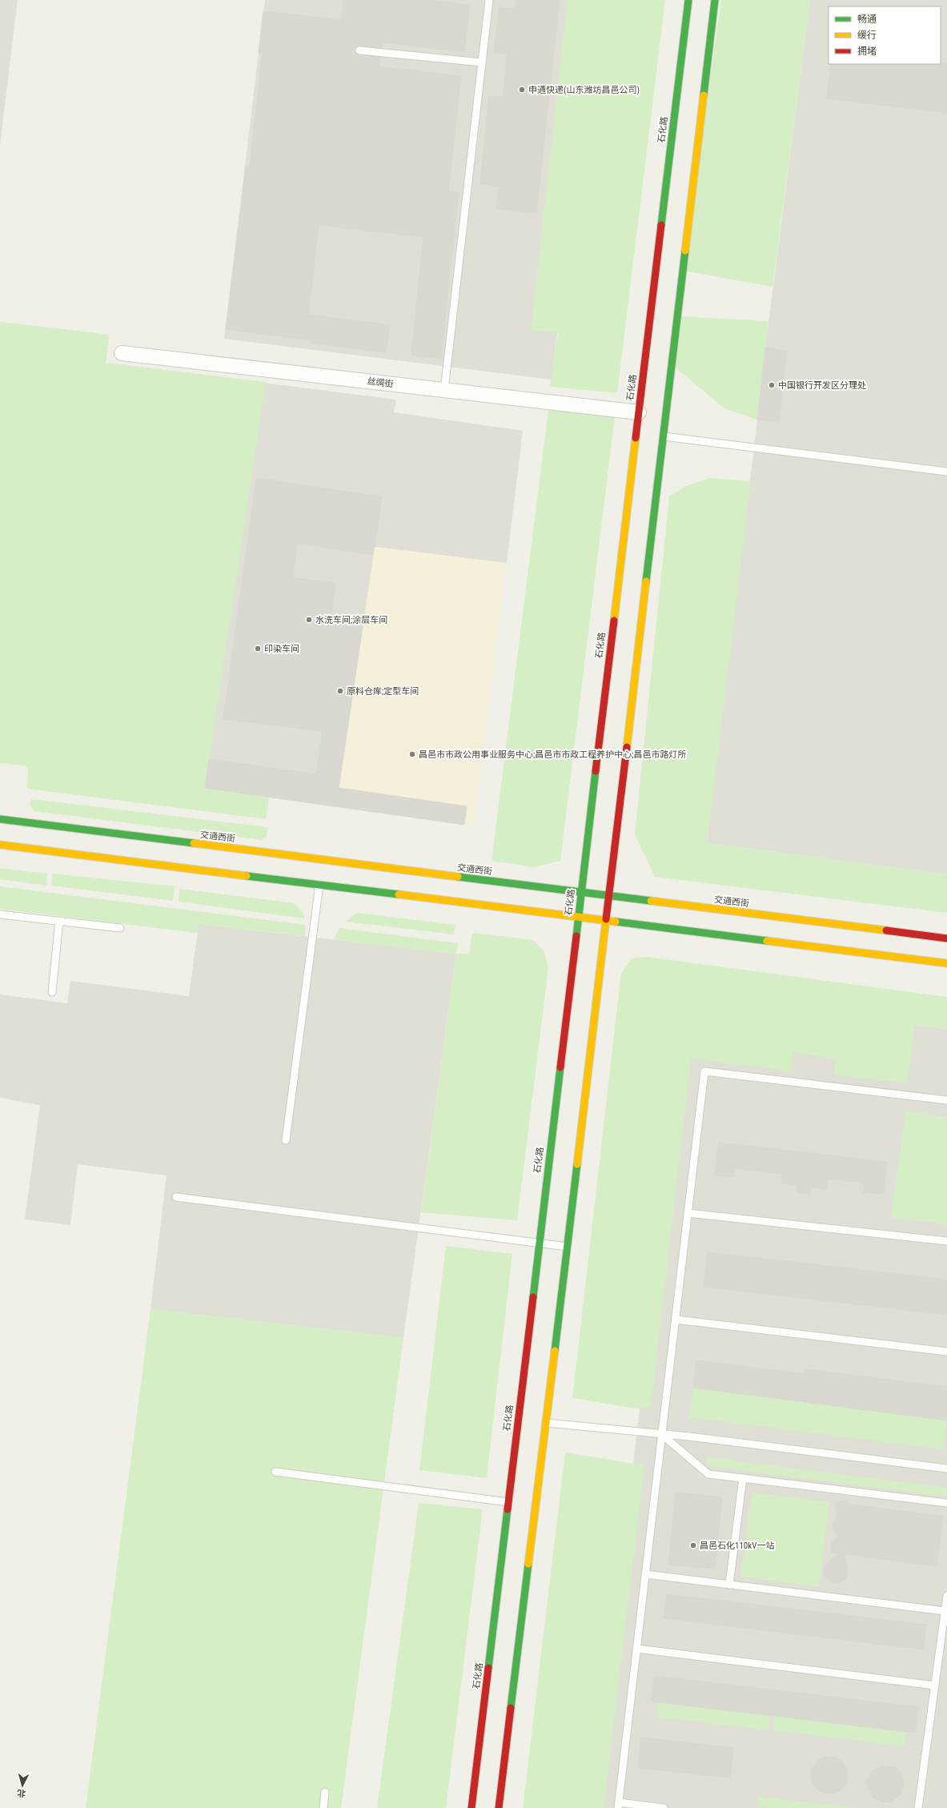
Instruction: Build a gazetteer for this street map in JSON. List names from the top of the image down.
{
  "streets": {
    "main road": ["石化路", "交通西街"],
    "street": ["丝绸街"]
  },
  "crossings": [
    ["石化路", "丝绸街"],
    ["石化路", "交通西街"]
  ],
  "places": [
    "申通快递(山东潍坊昌邑公司)",
    "中国银行开发区分理处",
    "水洗车间;涂层车间",
    "印染车间",
    "原料仓库;定型车间",
    "昌邑市市政公用事业服务中心;昌邑市市政工程养护中心;昌邑市路灯所",
    "昌邑石化110kV一站"
  ],
  "legend": ["畅通", "缓行", "拥堵"],
  "north": "bottom"
}
